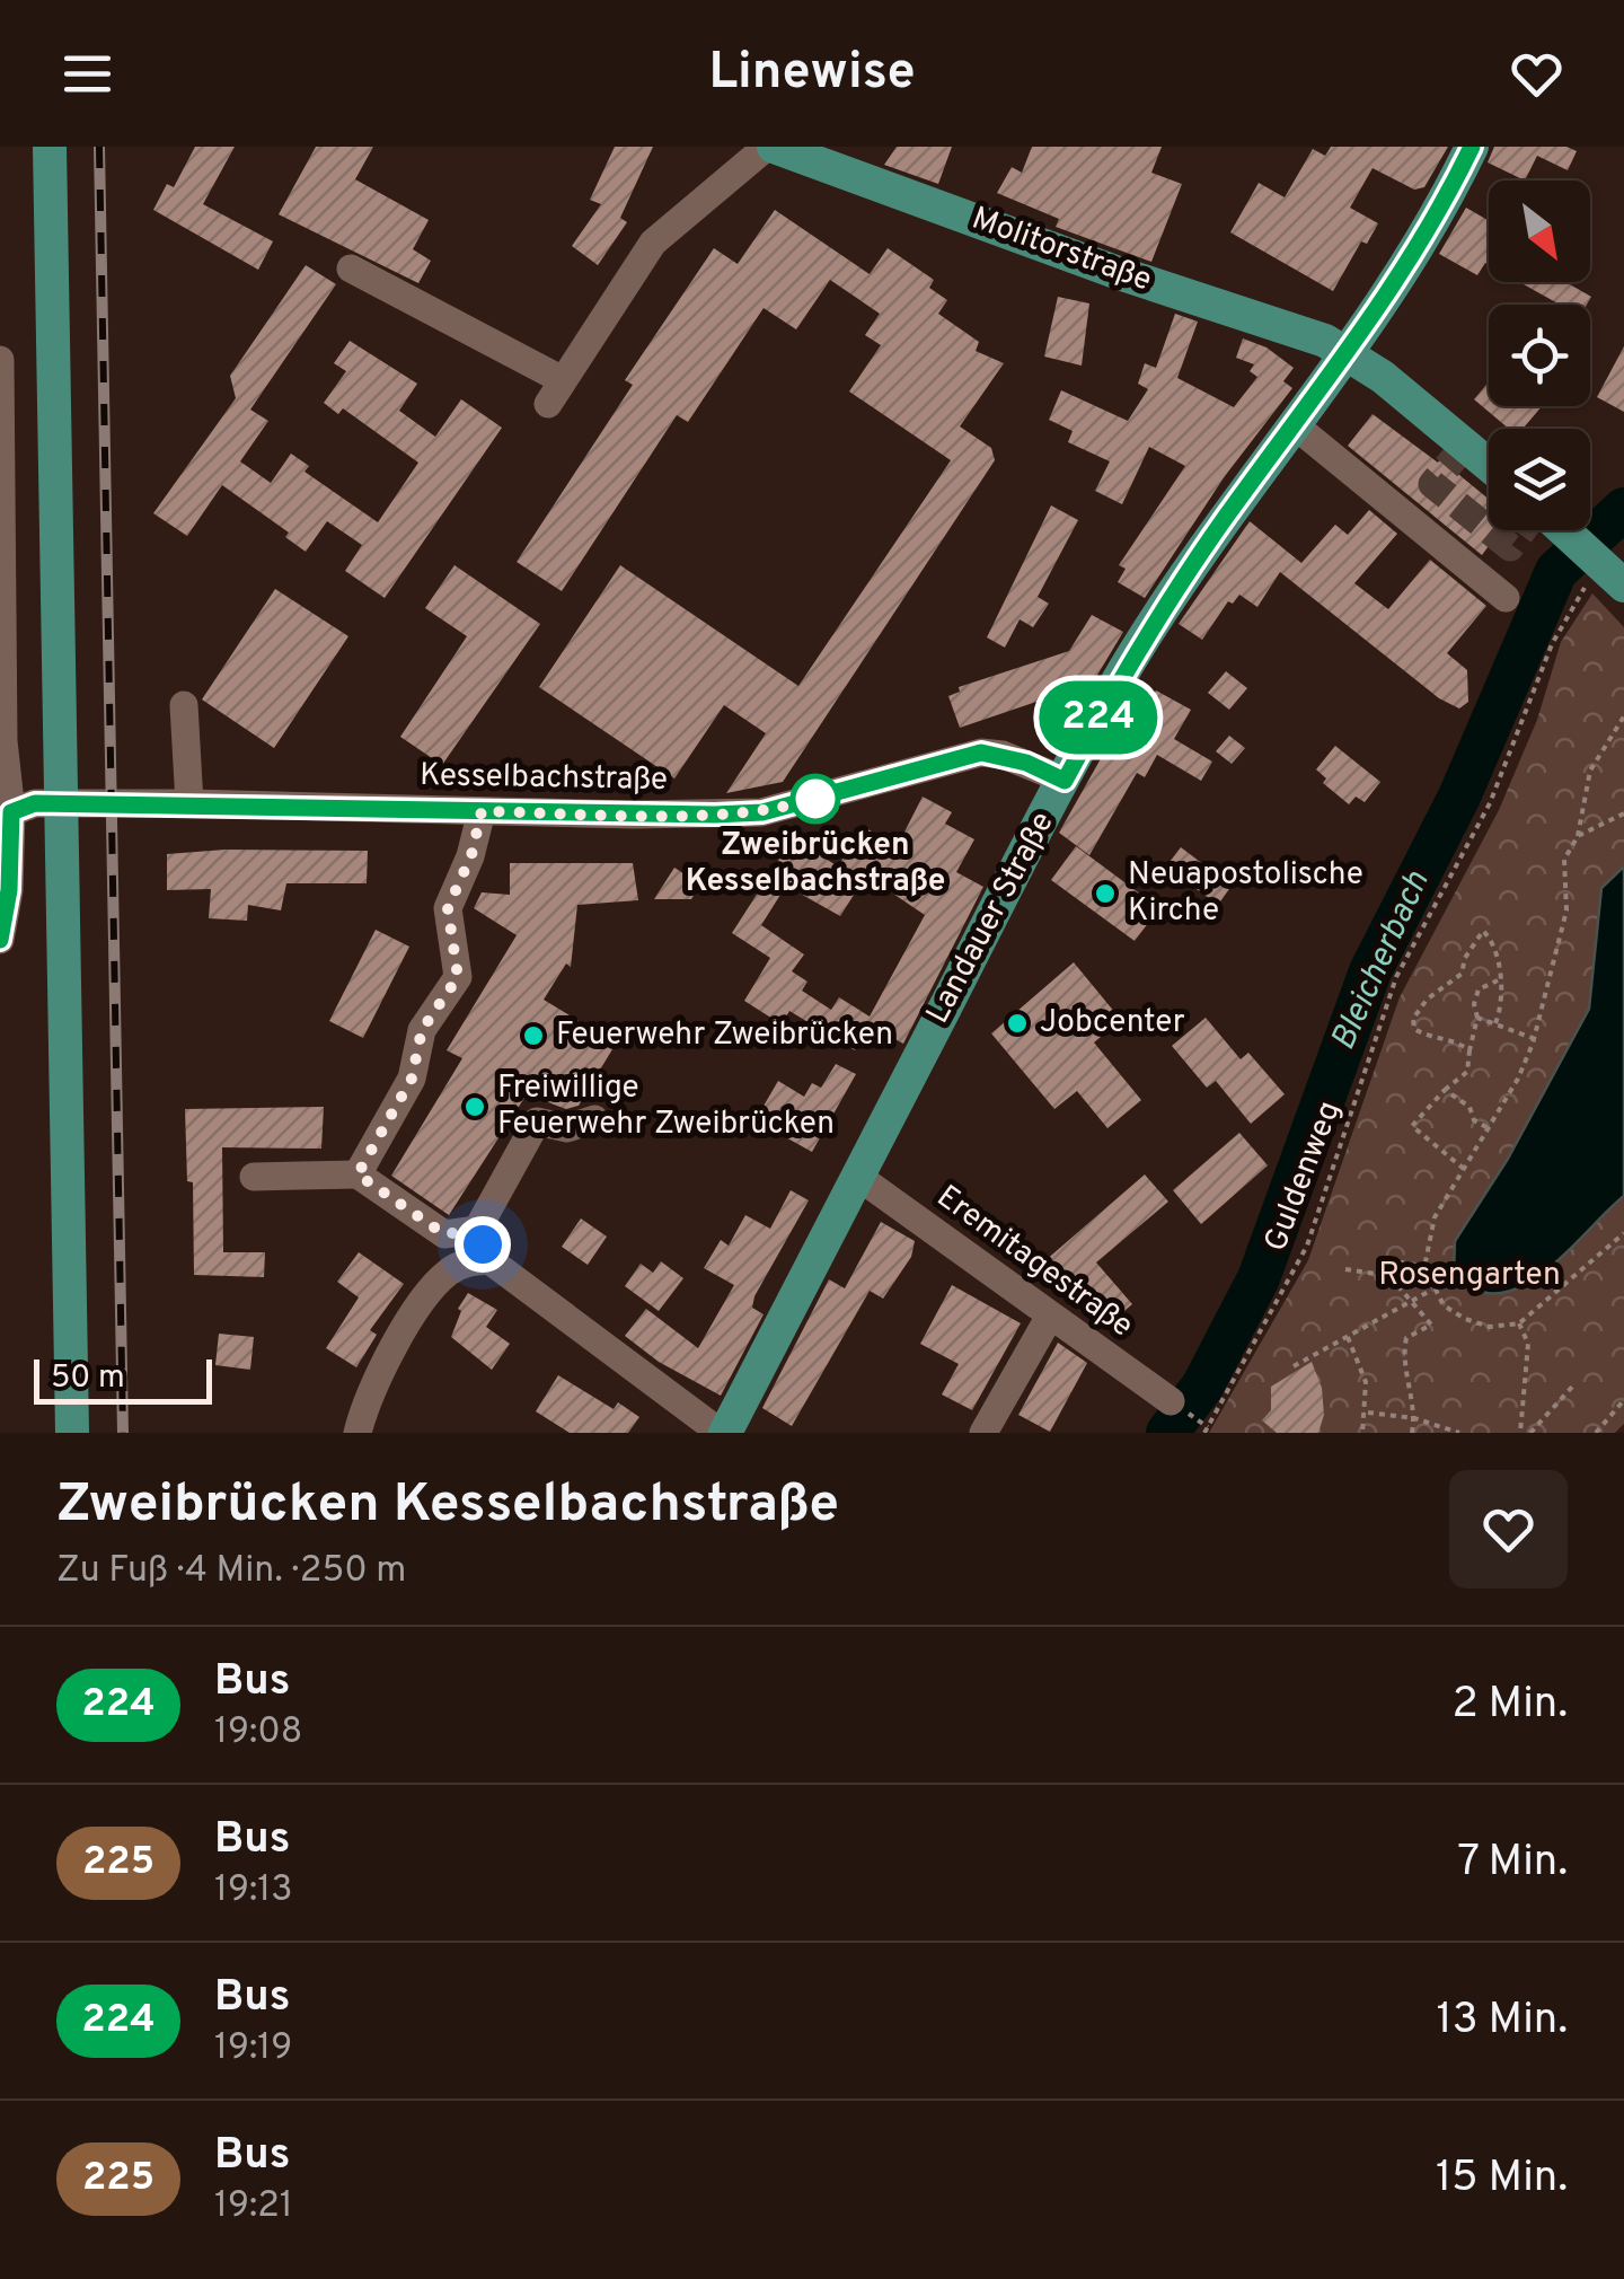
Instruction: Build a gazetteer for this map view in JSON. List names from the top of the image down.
{
  "streets": {
    "main road": ["Molitorstraße", "Landauer Straße"],
    "street": ["Kesselbachstraße", "Eremitagestraße"],
    "path": ["Guldenweg"]
  },
  "crossings": [
    ["Molitorstraße", "Landauer Straße"],
    ["Kesselbachstraße", "Landauer Straße"],
    ["Landauer Straße", "Eremitagestraße"]
  ],
  "water": ["Bleicherbach"],
  "parks": ["Rosengarten"],
  "places": [
    "Zweibrücken Kesselbachstraße",
    "Neuapostolische Kirche",
    "Jobcenter",
    "Feuerwehr Zweibrücken",
    "Freiwillige Feuerwehr Zweibrücken"
  ],
  "lines": ["bus line 224"],
  "scale_bar": "50 m",
  "north": "bottom right",
  "page": {
    "header": "Linewise",
    "on_map": "224",
    "scale": "50 m",
    "heading": ["Zweibrücken Kesselbachstraße", "Zu Fuß · 4 Min. · 250 m"],
    "list": [
      {
        "mark": "224",
        "name": "Bus",
        "note": "19:08",
        "value": "2 Min."
      },
      {
        "mark": "225",
        "name": "Bus",
        "note": "19:13",
        "value": "7 Min."
      },
      {
        "mark": "224",
        "name": "Bus",
        "note": "19:19",
        "value": "13 Min."
      },
      {
        "mark": "225",
        "name": "Bus",
        "note": "19:21",
        "value": "15 Min."
      }
    ]
  }
}
